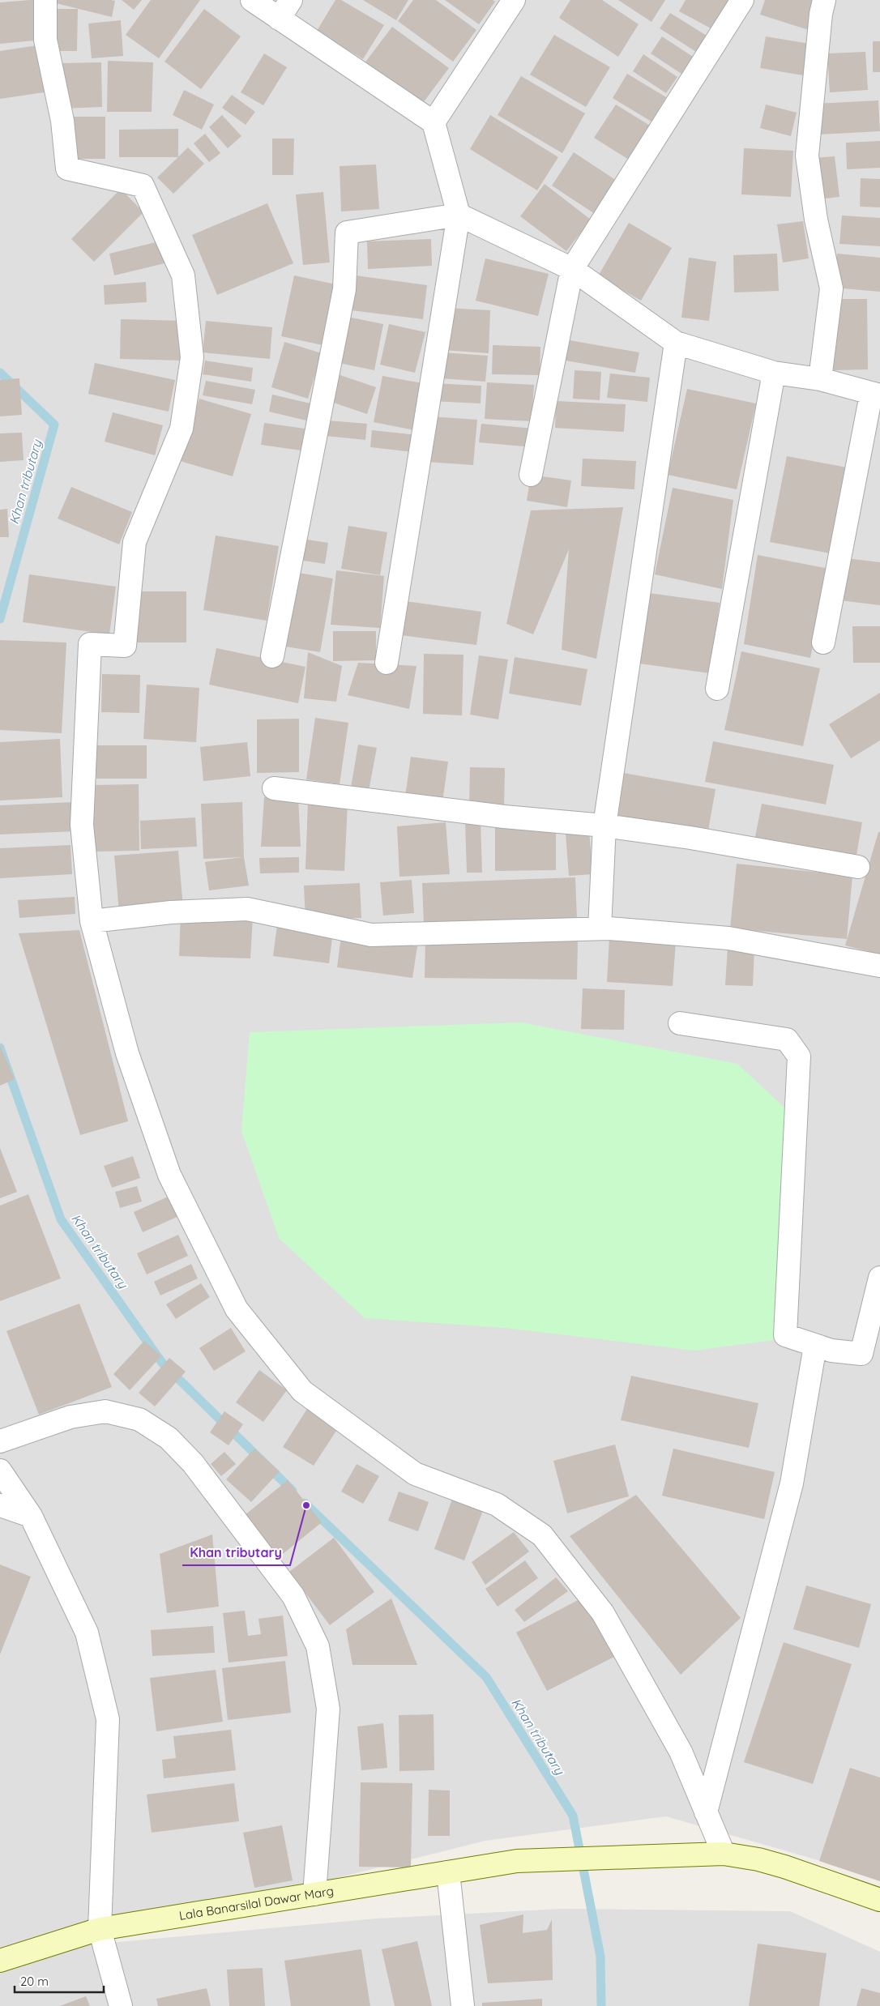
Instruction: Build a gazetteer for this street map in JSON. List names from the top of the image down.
{
  "streets": {
    "main road": ["Lala Banarsilal Dawar Marg"]
  },
  "water": ["Khan tributary"],
  "places": ["Khan tributary"],
  "scale_bar": "20 m"
}
